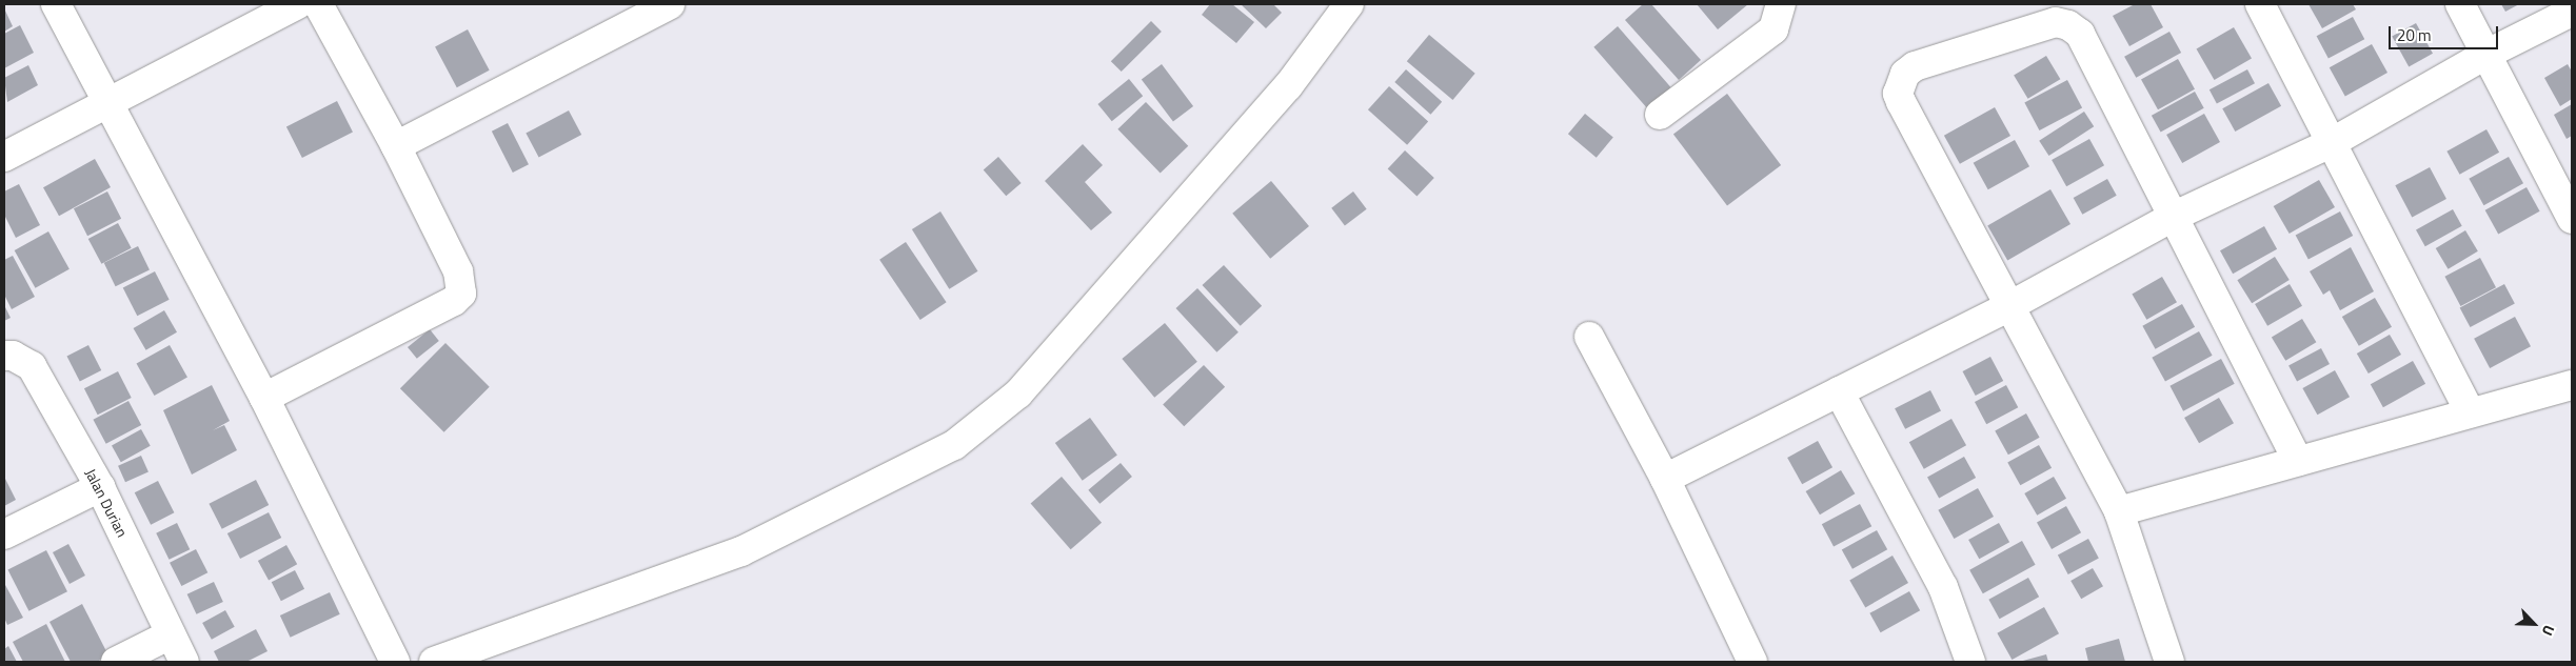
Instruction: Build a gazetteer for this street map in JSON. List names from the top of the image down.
{
  "streets": {
    "street": ["Jalan Durian"]
  },
  "scale_bar": "20 m",
  "north": "bottom right"
}
